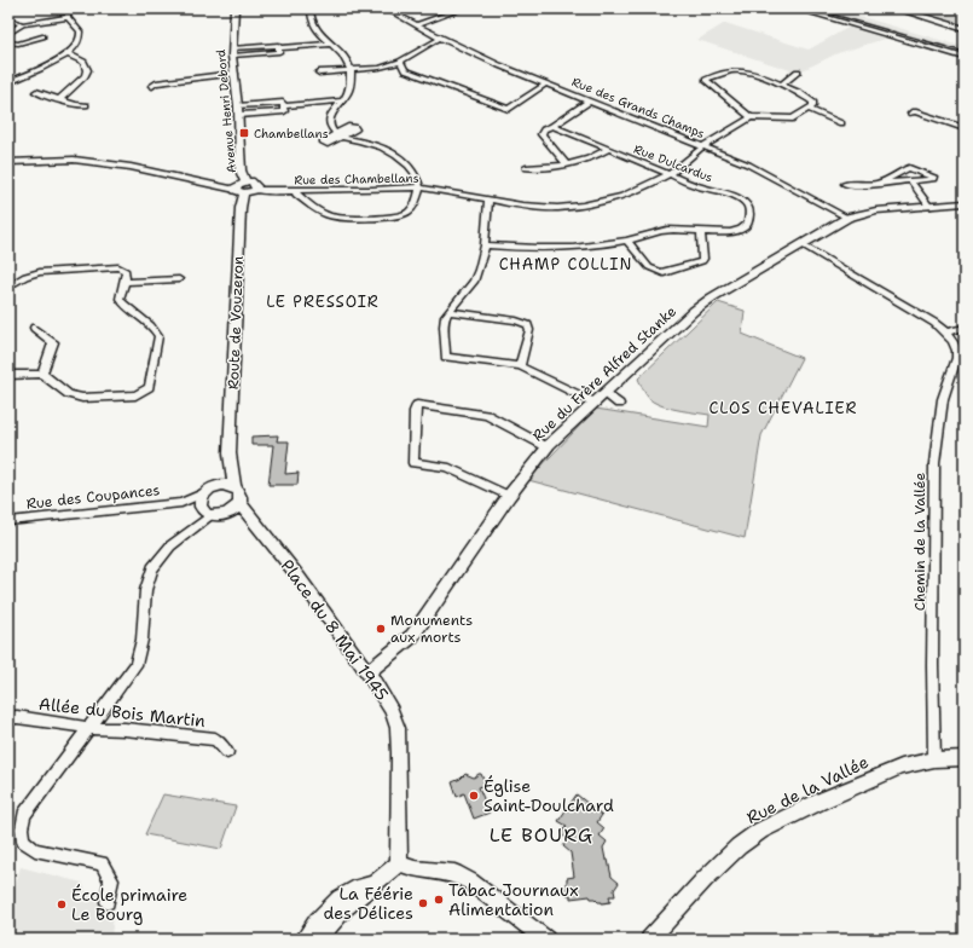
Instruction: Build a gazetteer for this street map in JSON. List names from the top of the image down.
{
  "streets": {
    "street": [
      "Rue des Grands Champs",
      "Avenue Henri Debord",
      "Rue Dulcardus",
      "Rue des Chambellans",
      "Route de Vouzeron",
      "Rue du Frère Alfred Stanke",
      "Rue des Coupances",
      "Chemin de la Vallée",
      "Place du 8 Mai 1945",
      "Allée du Bois Martin",
      "Rue de la Vallée"
    ]
  },
  "crossings": [
    ["Rue des Grands Champs", "Rue des Chambellans"],
    ["Rue des Grands Champs", "Rue du Frère Alfred Stanke"],
    ["Avenue Henri Debord", "Rue des Chambellans"],
    ["Avenue Henri Debord", "Route de Vouzeron"],
    ["Rue Dulcardus", "Rue des Chambellans"],
    ["Rue des Chambellans", "Route de Vouzeron"],
    ["Route de Vouzeron", "Rue des Coupances"],
    ["Route de Vouzeron", "Place du 8 Mai 1945"],
    ["Rue du Frère Alfred Stanke", "Place du 8 Mai 1945"],
    ["Rue des Coupances", "Place du 8 Mai 1945"],
    ["Chemin de la Vallée", "Rue de la Vallée"]
  ],
  "districts": [
    "CHAMP COLLIN",
    "LE PRESSOIR",
    "CLOS CHEVALIER",
    "LE BOURG"
  ],
  "places": {
    "transit": ["Chambellans"],
    "other": [
      "Monuments aux morts",
      "Église Saint-Doulchard",
      "Tabac Journaux Alimentation",
      "La Féérie des Délices",
      "École primaire Le Bourg"
    ]
  }
}
